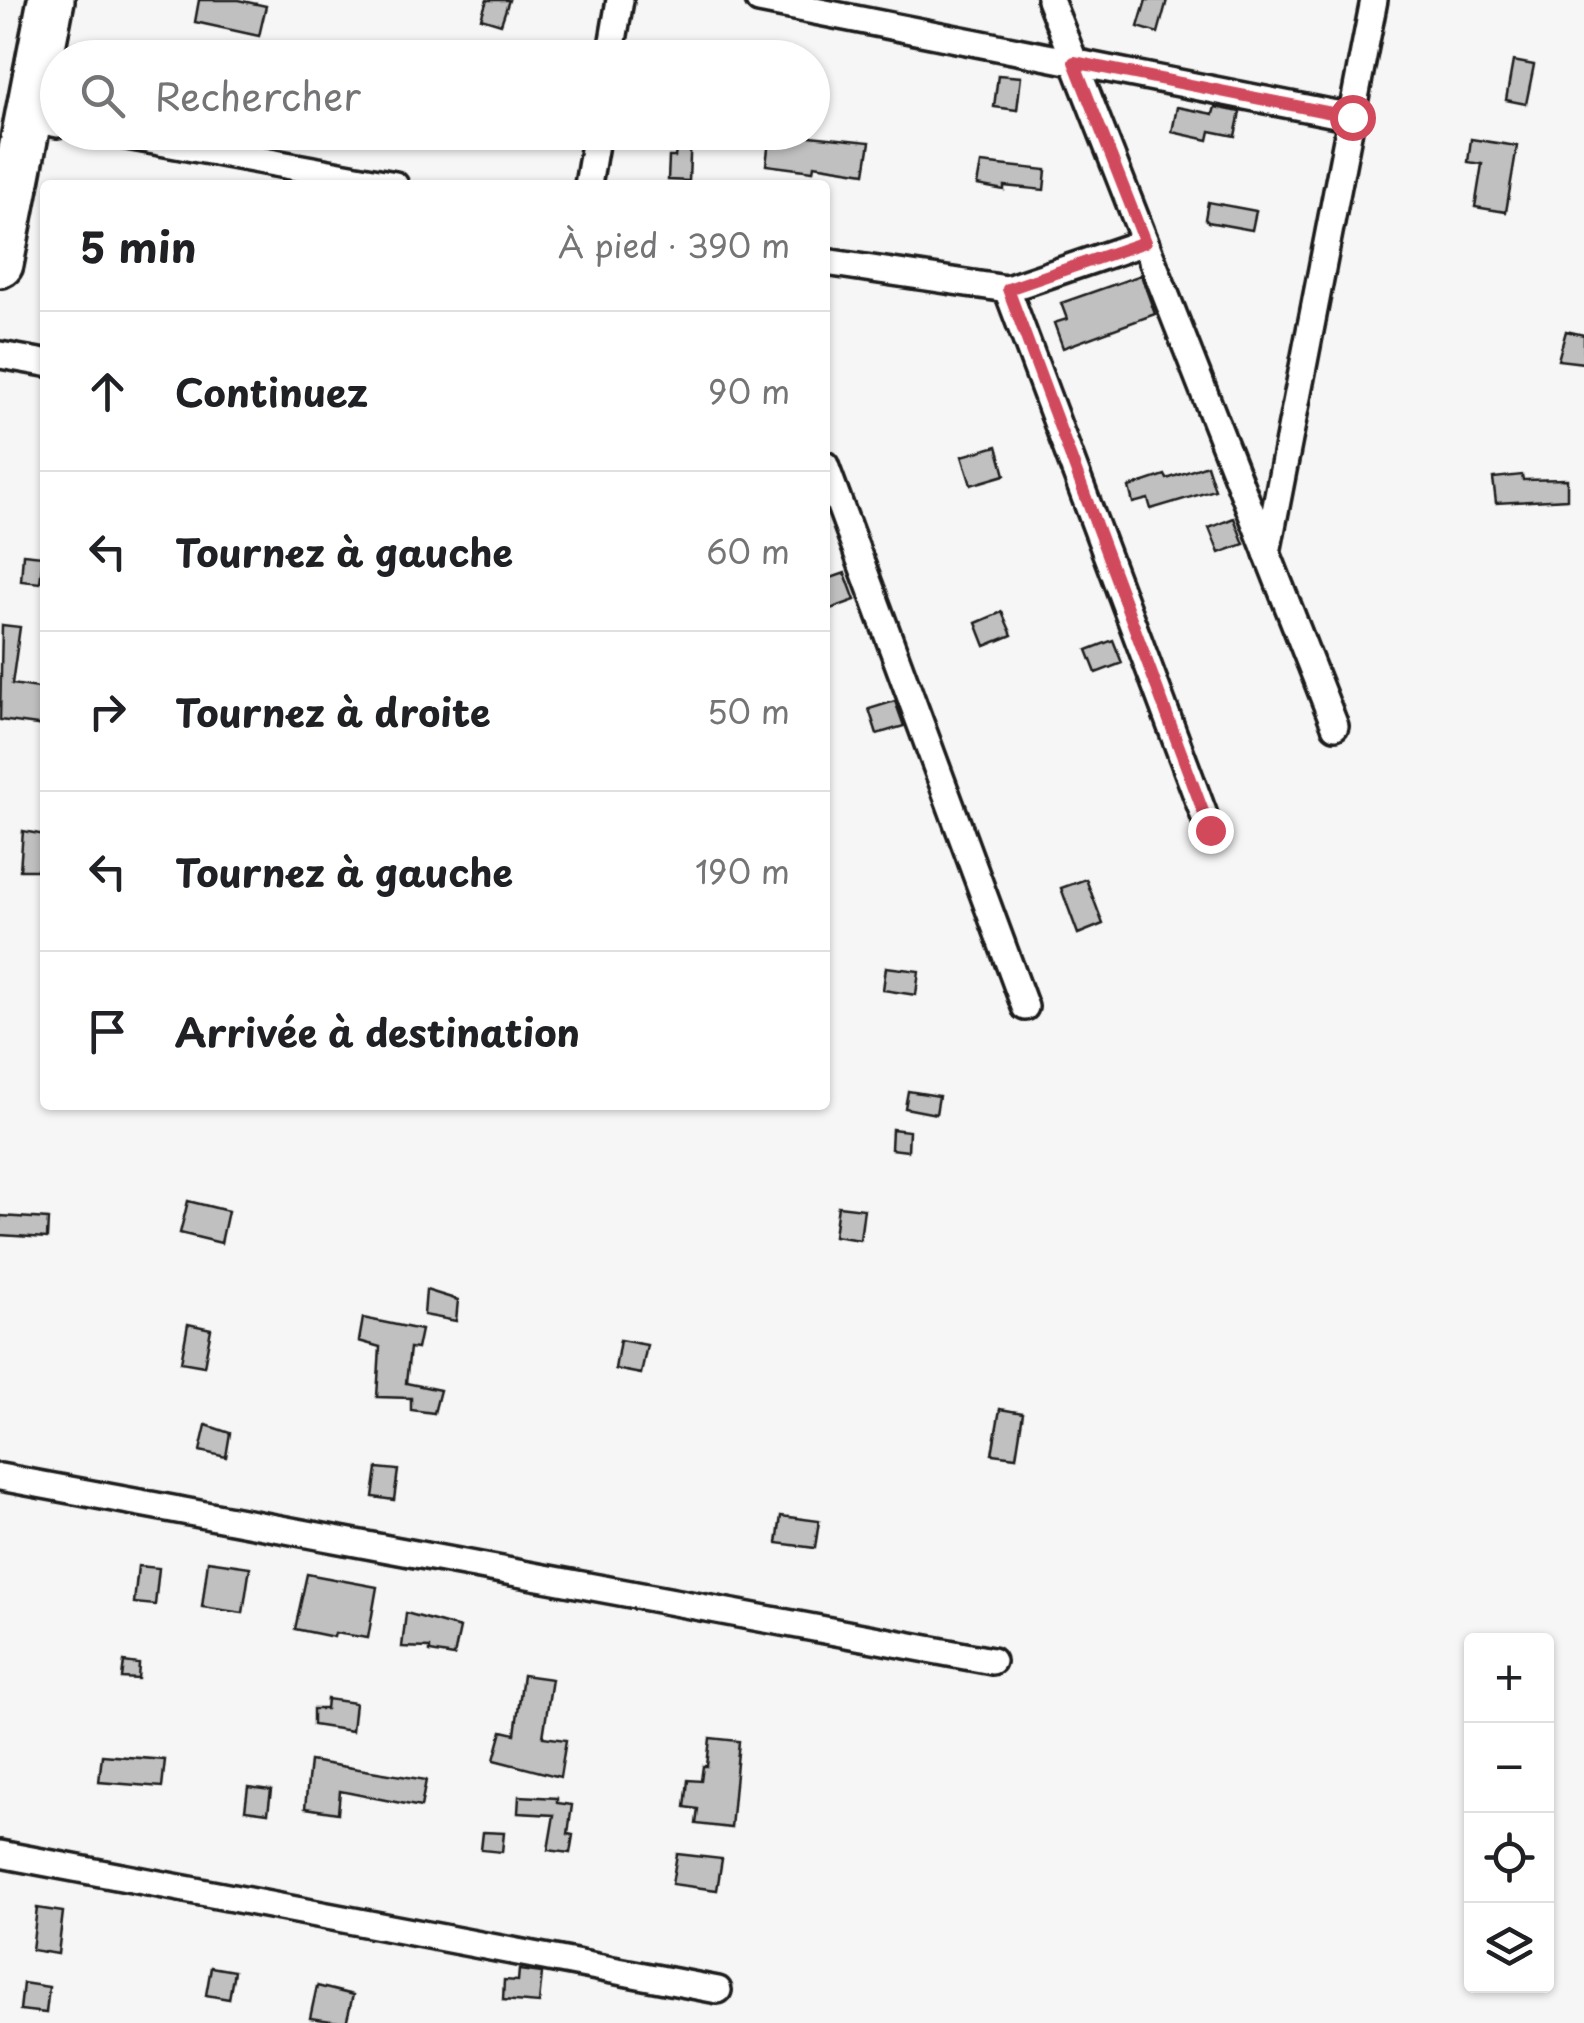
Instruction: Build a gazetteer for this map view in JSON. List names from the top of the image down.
{
  "page": {
    "search": "Rechercher",
    "heading": ["5 min", "À pied · 390 m"],
    "list": [
      ["Continuez", "90 m"],
      ["Tournez à gauche", "60 m"],
      ["Tournez à droite", "50 m"],
      ["Tournez à gauche", "190 m"],
      "Arrivée à destination"
    ],
    "map_buttons": ["+", "−"]
  }
}
